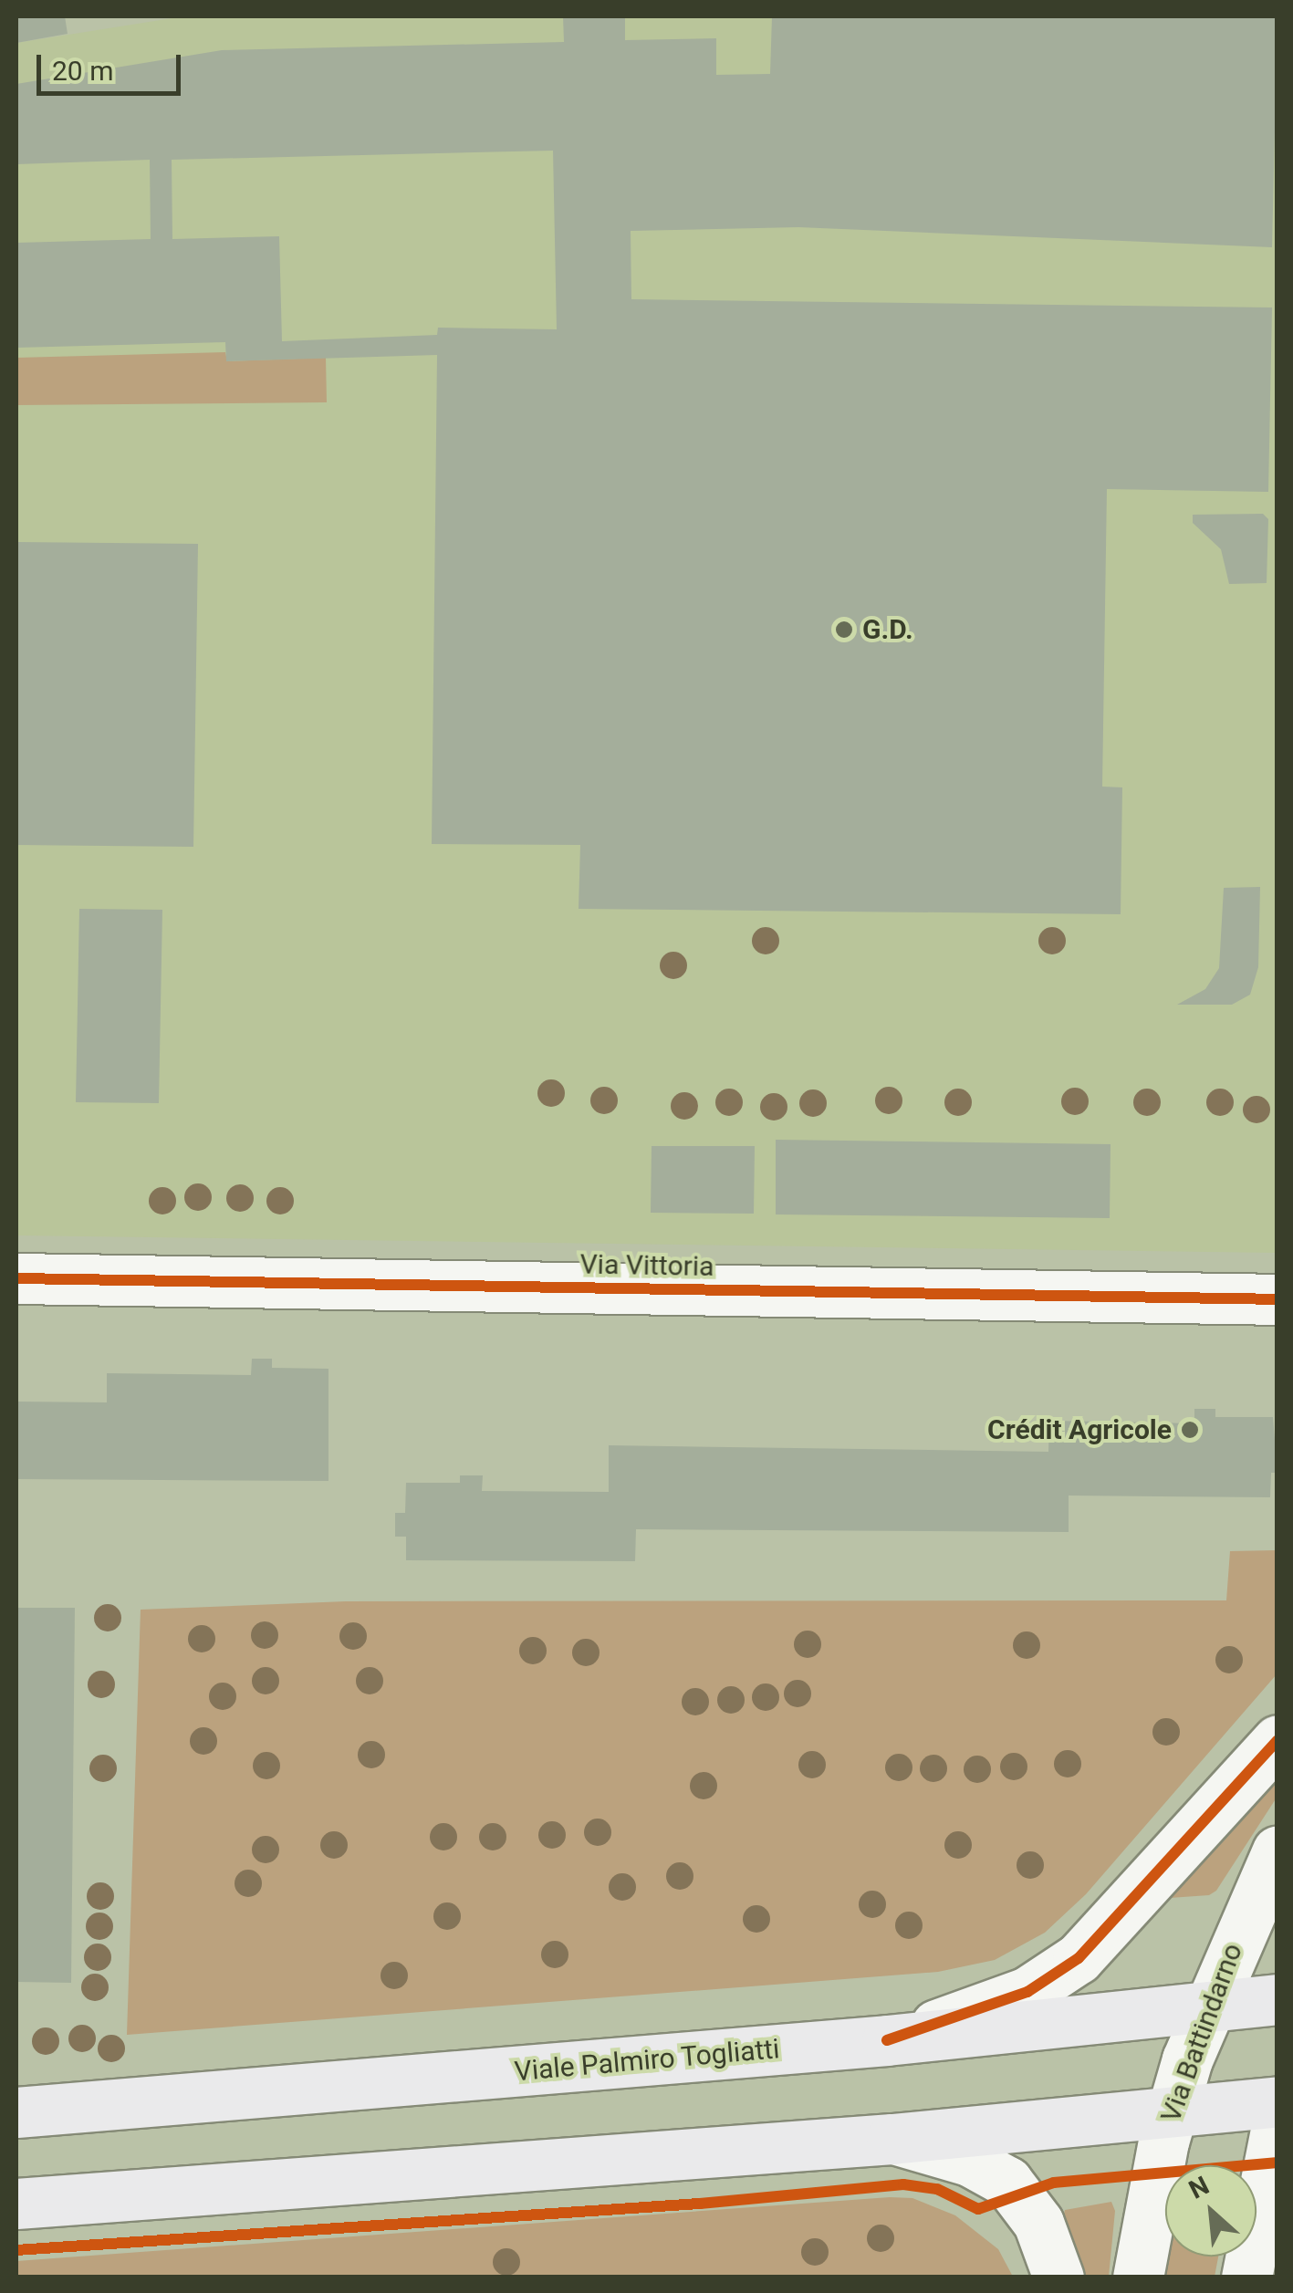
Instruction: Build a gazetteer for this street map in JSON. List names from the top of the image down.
{
  "streets": {
    "main road": ["Viale Palmiro Togliatti"],
    "street": ["Via Vittoria", "Via Battindarno"]
  },
  "crossings": [
    ["Via Battindarno", "Viale Palmiro Togliatti"]
  ],
  "places": ["G.D.", "Crédit Agricole"],
  "scale_bar": "20 m",
  "north": "top left"
}
